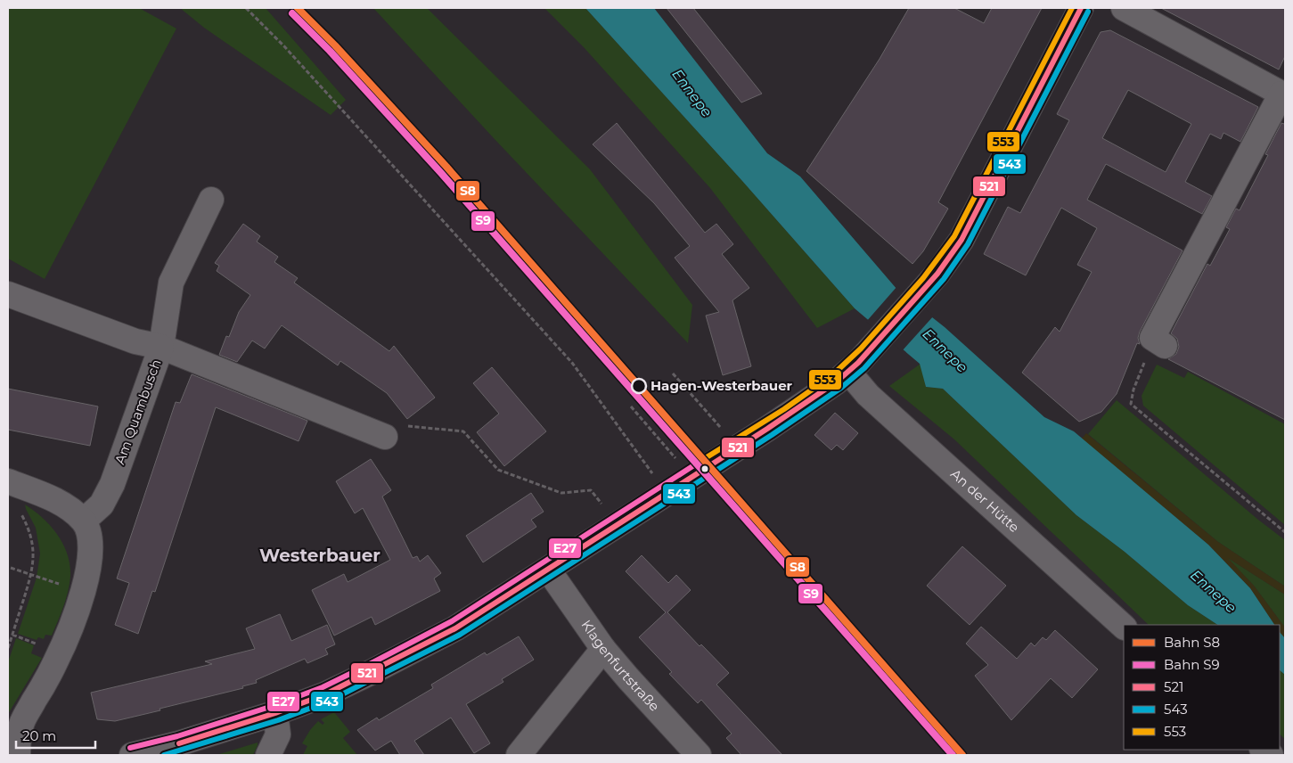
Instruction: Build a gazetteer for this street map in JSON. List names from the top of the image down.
{
  "streets": {
    "street": ["Am Quambusch", "An der Hütte", "Klagenfurtstraße"]
  },
  "districts": ["Westerbauer"],
  "water": ["Ennepe"],
  "places": ["Hagen-Westerbauer"],
  "lines": [
    "rail line S8",
    "transit line 521",
    "transit line 553",
    "transit line 543",
    "rail line S9",
    "transit line E27"
  ],
  "legend": [
    "Bahn S8",
    "Bahn S9",
    "521",
    "543",
    "553"
  ],
  "scale_bar": "20 m"
}
